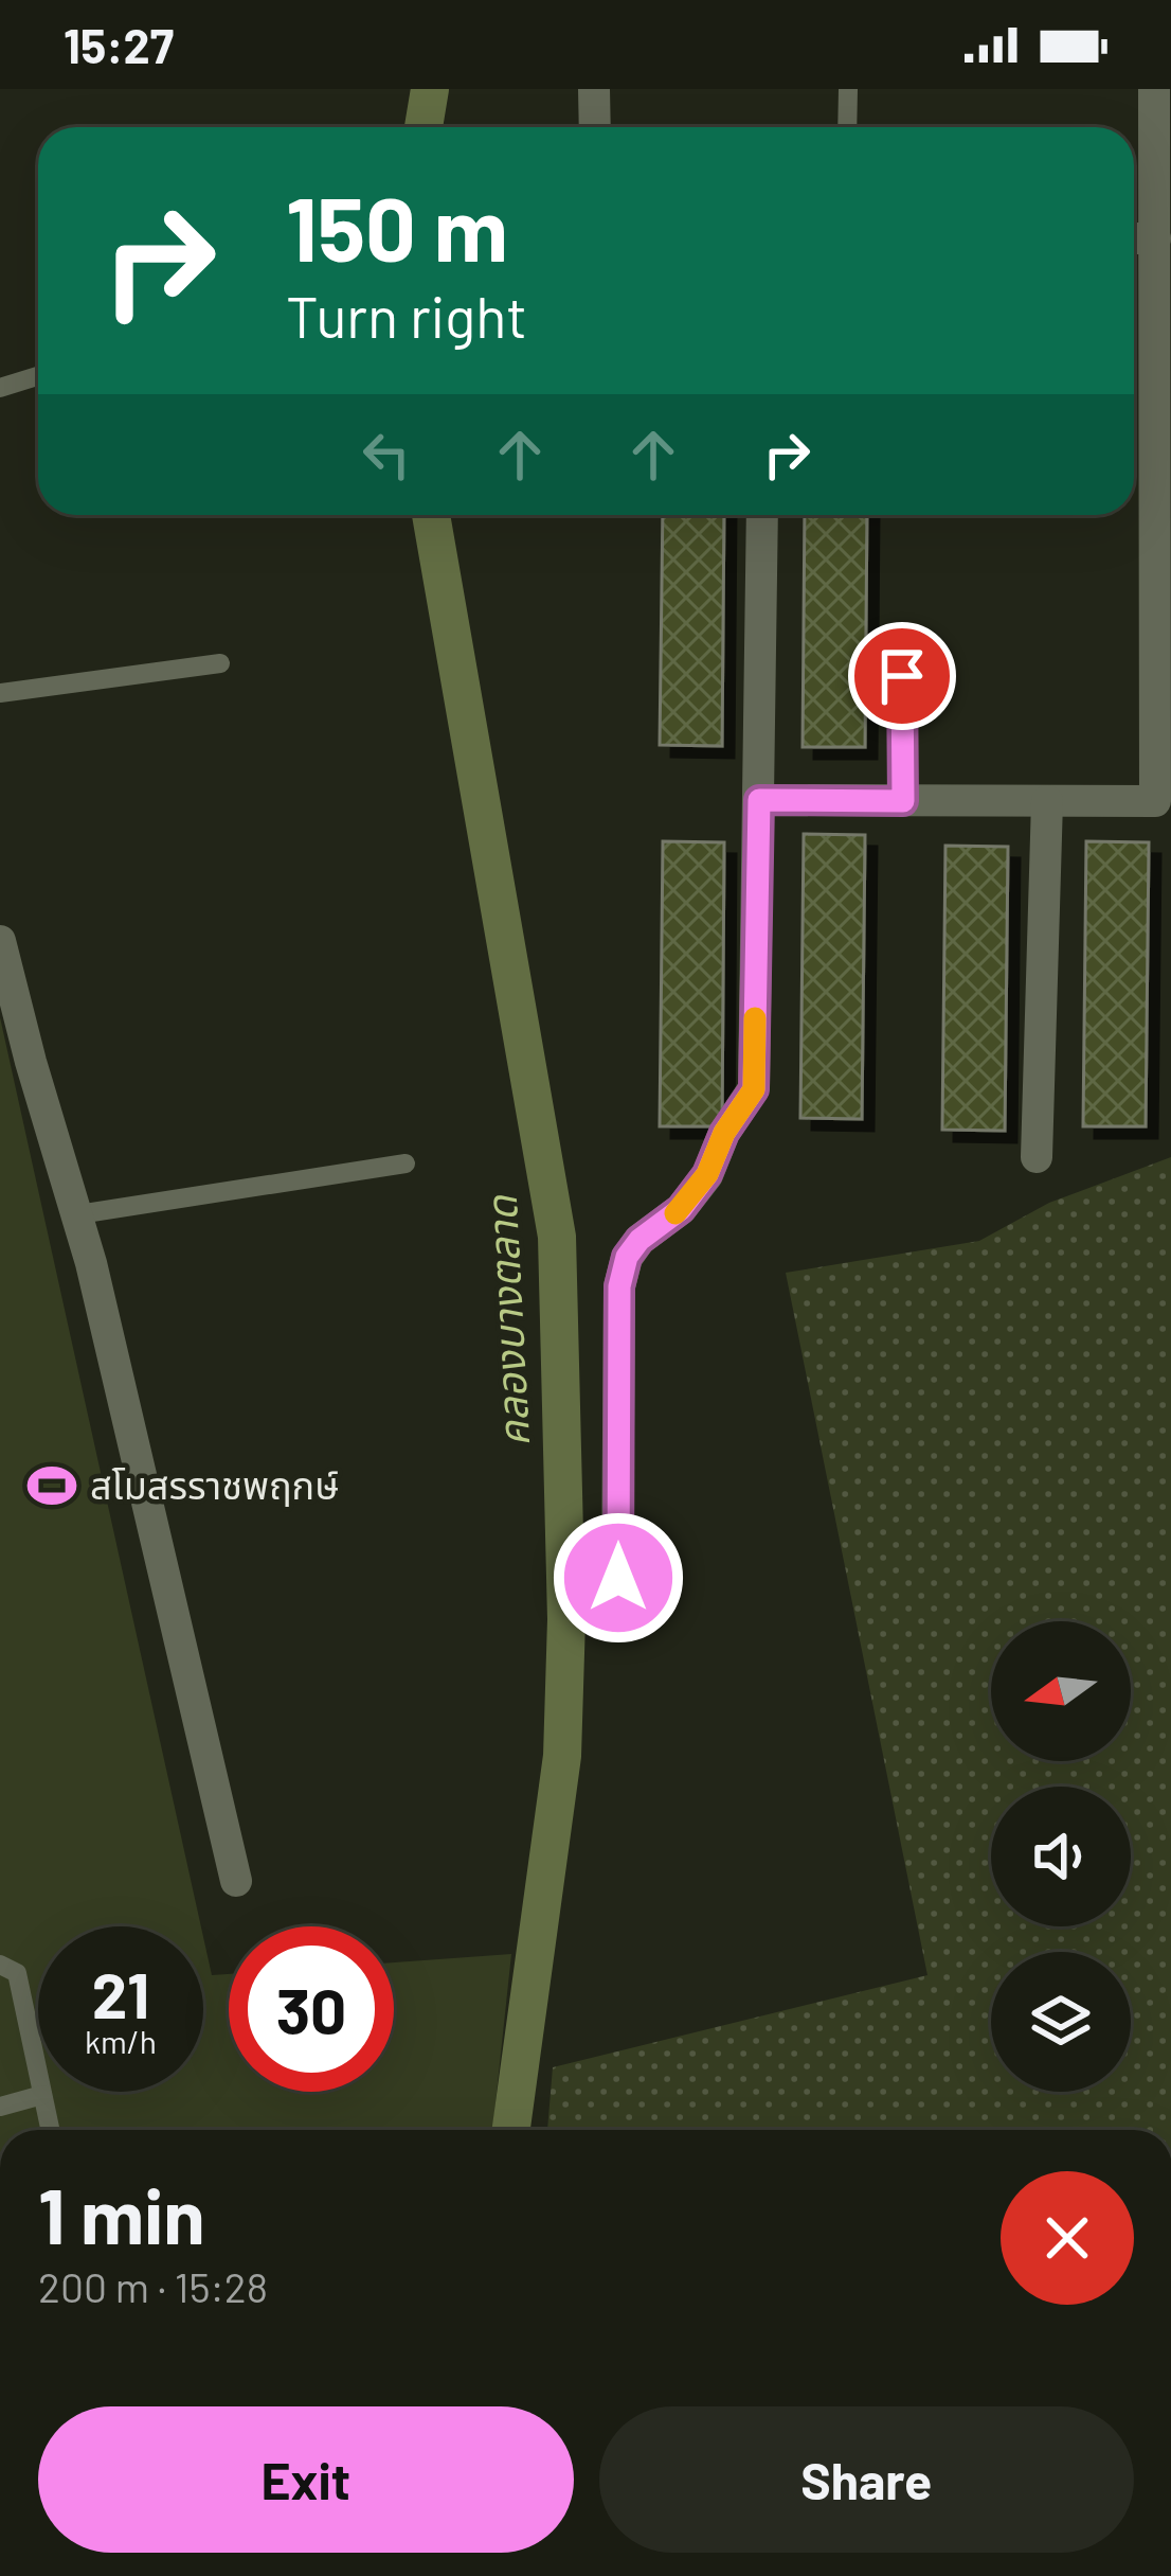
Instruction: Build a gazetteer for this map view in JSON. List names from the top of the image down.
{
  "water": ["คลองบางตลาด"],
  "places": {
    "sports": ["สโมสรราชพฤกษ์"]
  },
  "north": "left",
  "page": {
    "status": "15:27",
    "turn": ["150 m", "Turn right"],
    "speed": "21 km/h",
    "limit": "30",
    "heading": ["1 min", "200 m · 15:28"],
    "buttons": ["Exit", "Share"]
  }
}
